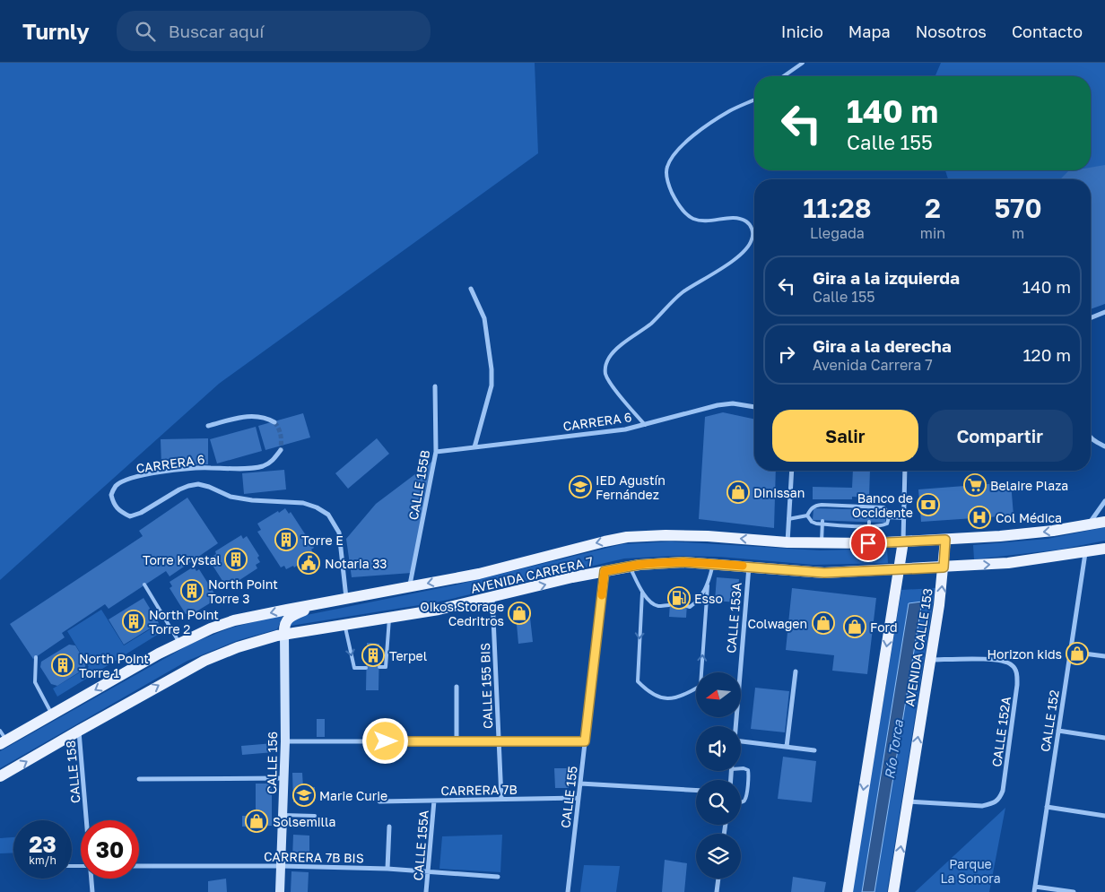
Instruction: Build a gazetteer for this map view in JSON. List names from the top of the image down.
{
  "streets": {
    "main road": ["AVENIDA CARRERA 7", "AVENIDA CALLE 153"],
    "street": [
      "CARRERA 6",
      "CALLE 155B",
      "CALLE 153A",
      "CALLE 155 BIS",
      "CALLE 152",
      "CALLE 152A",
      "CALLE 156",
      "CALLE 158",
      "CARRERA 7B",
      "CALLE 155",
      "CALLE 155A",
      "CARRERA 7B BIS"
    ]
  },
  "crossings": [
    ["CARRERA 6", "CALLE 155B"],
    ["CARRERA 6", "AVENIDA CARRERA 7"],
    ["CALLE 155B", "AVENIDA CARRERA 7"],
    ["AVENIDA CARRERA 7", "CALLE 153A"],
    ["AVENIDA CARRERA 7", "AVENIDA CALLE 153"],
    ["AVENIDA CARRERA 7", "CALLE 155 BIS"],
    ["AVENIDA CARRERA 7", "CALLE 152"],
    ["AVENIDA CARRERA 7", "CALLE 156"],
    ["AVENIDA CARRERA 7", "CALLE 158"],
    ["AVENIDA CARRERA 7", "CALLE 155"],
    ["AVENIDA CALLE 153", "CALLE 152A"],
    ["CALLE 155 BIS", "CARRERA 7B"],
    ["CALLE 156", "CARRERA 7B BIS"],
    ["CARRERA 7B", "CALLE 155"],
    ["CARRERA 7B", "CALLE 155A"],
    ["CALLE 155A", "CARRERA 7B BIS"]
  ],
  "water": ["Río Torca"],
  "parks": ["Parque La Sonora"],
  "places": {
    "supermarket": ["Belaire Plaza"],
    "school or university": ["IED Agustín Fernández", "Marie Curie"],
    "shop": [
      "Dinissan",
      "Oikos Storage Cedritros",
      "Colwagen",
      "Ford",
      "Horizon kids",
      "Solsemilla"
    ],
    "bank": ["Banco de Occidente"],
    "hospital": ["Col Médica"],
    "building": [
      "Torre E",
      "Torre Krystal",
      "North Point Torre 3",
      "North Point Torre 2",
      "Terpel",
      "North Point Torre 1"
    ],
    "public building": ["Notaria 33"],
    "fuel station": ["Esso"]
  },
  "north": "left",
  "page": {
    "header": "Turnly",
    "search": "Buscar aquí",
    "nav": [
      "Inicio",
      "Mapa",
      "Nosotros",
      "Contacto"
    ],
    "turn": ["140 m", "Calle 155"],
    "eta": [
      "11:28",
      "Llegada",
      "2",
      "min",
      "570",
      "m"
    ],
    "list": [
      {
        "name": "Gira a la izquierda",
        "note": "Calle 155",
        "value": "140 m"
      },
      {
        "name": "Gira a la derecha",
        "note": "Avenida Carrera 7",
        "value": "120 m"
      }
    ],
    "buttons": ["Salir", "Compartir"],
    "speed": "23 km/h",
    "limit": "30"
  }
}
